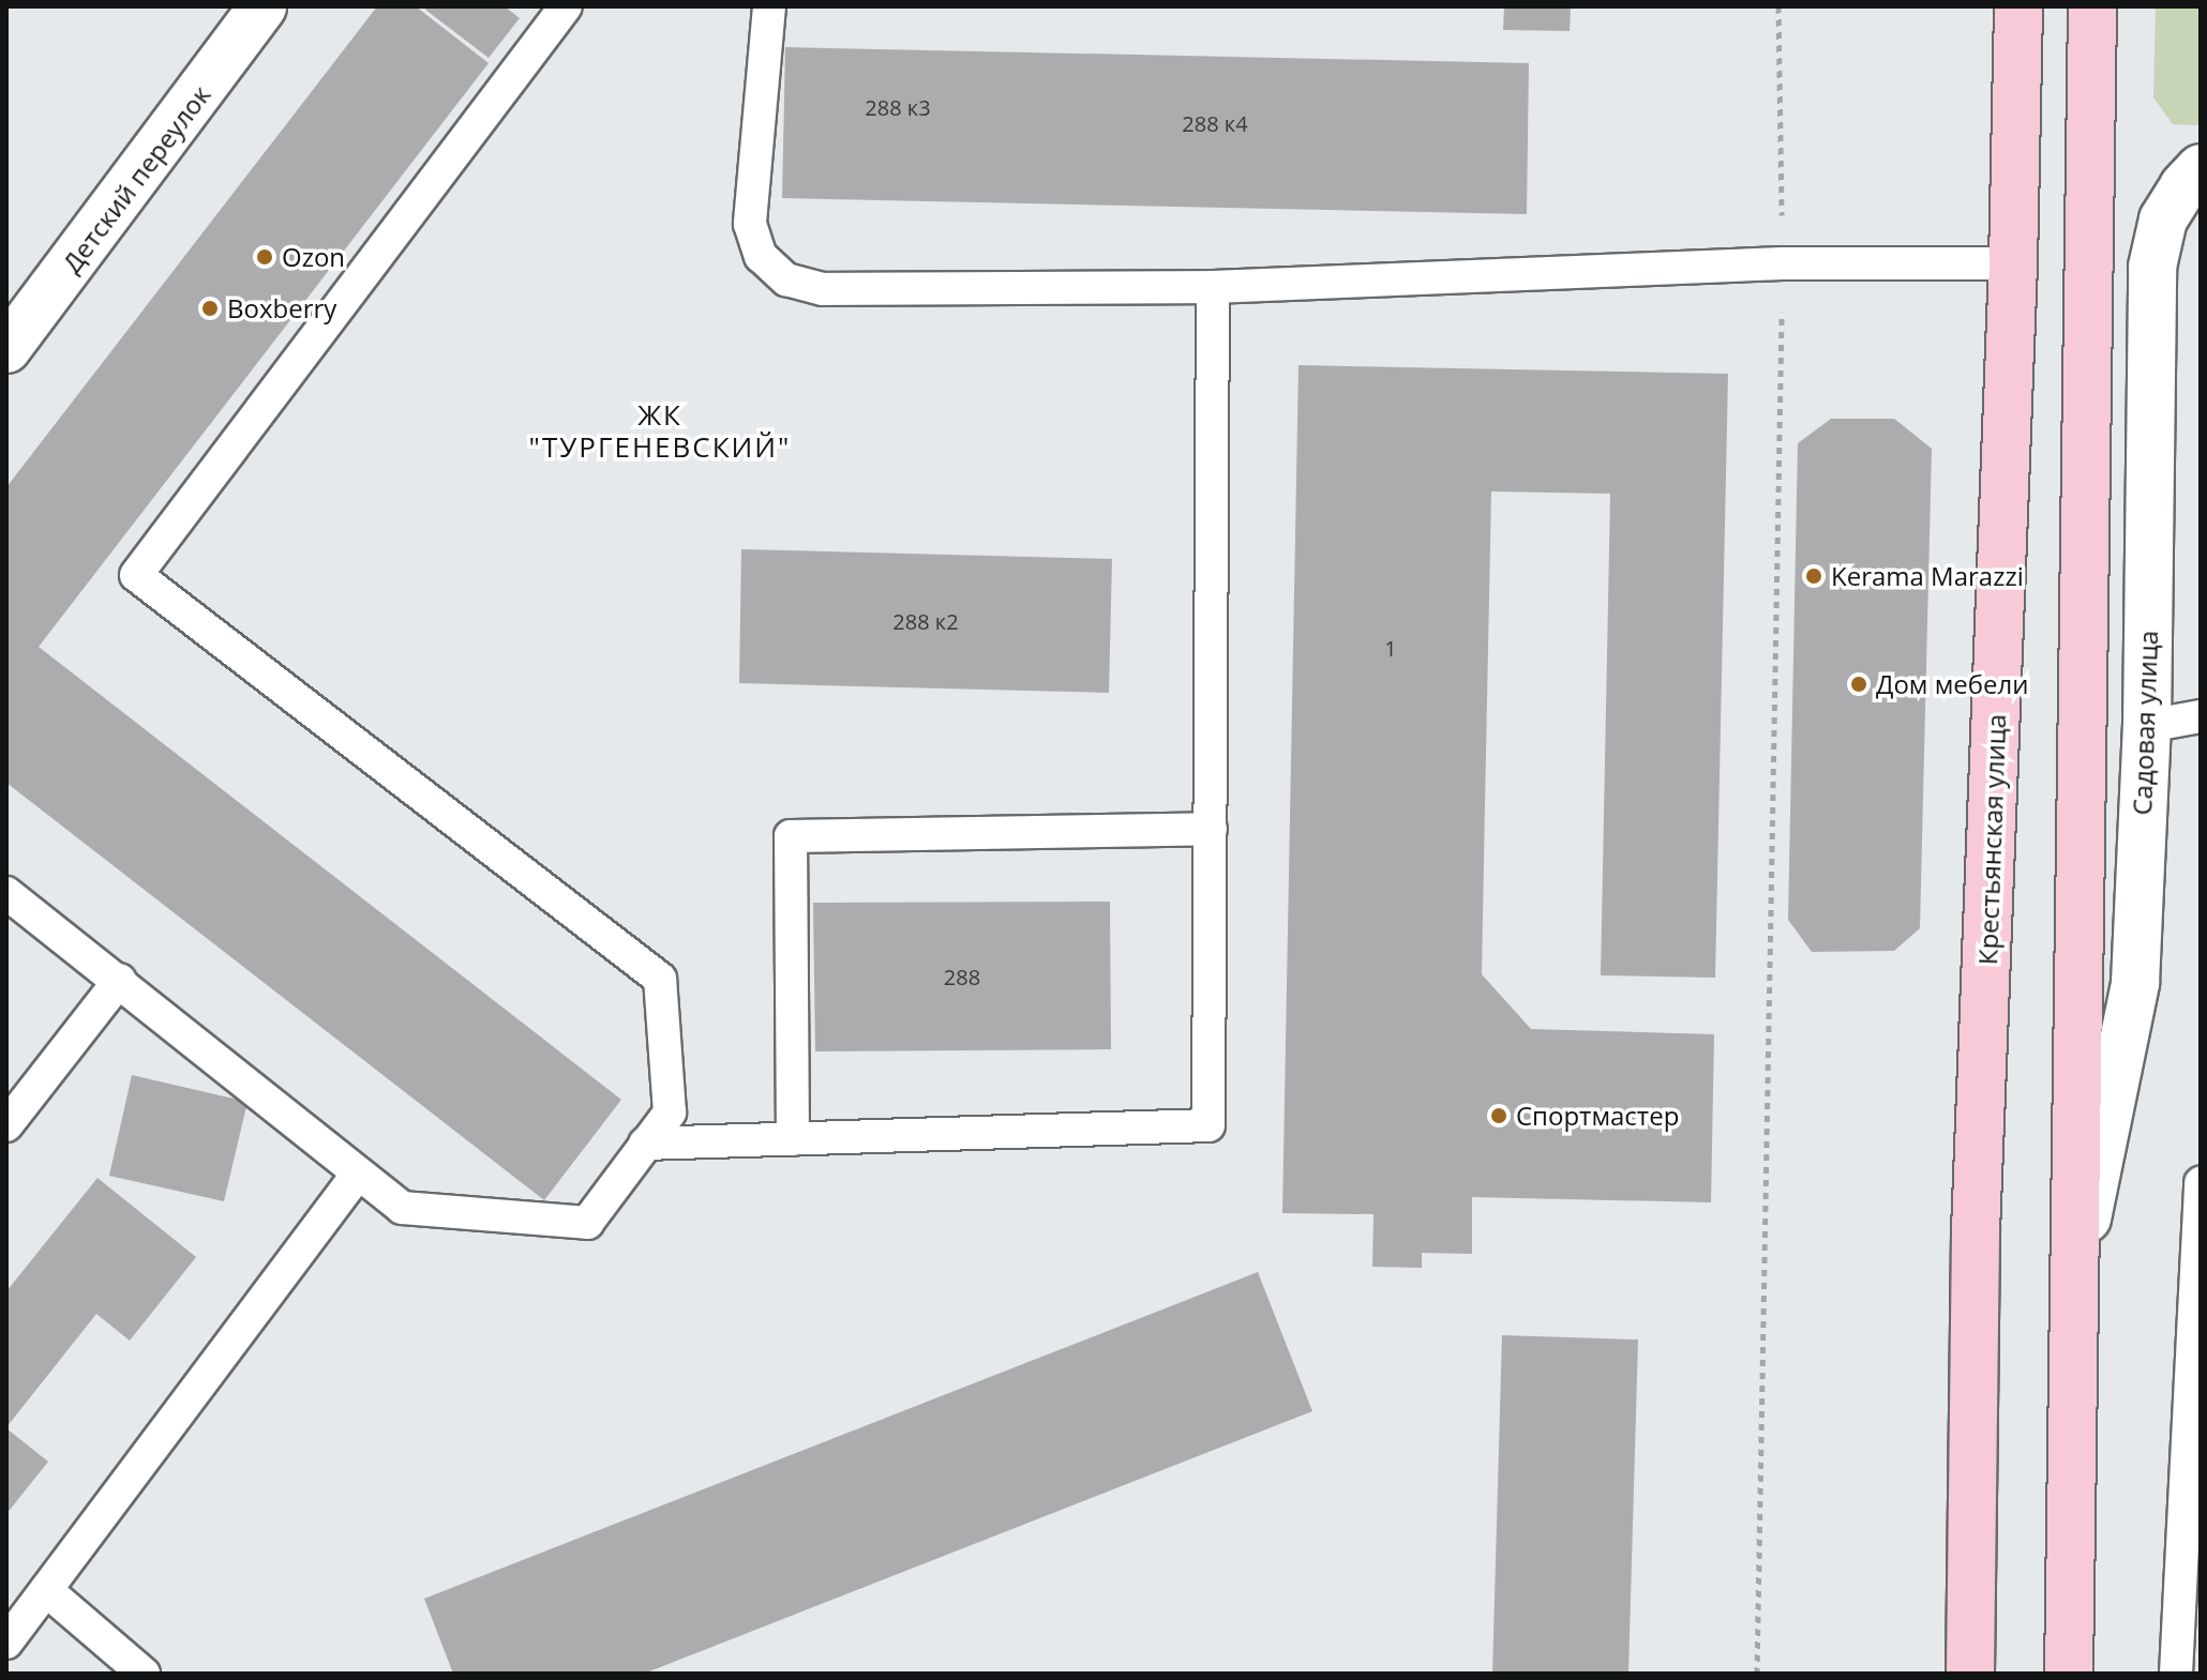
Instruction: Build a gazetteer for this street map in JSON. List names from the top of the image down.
{
  "streets": {
    "main road": ["Крестьянская улица"],
    "street": ["Детский переулок", "Садовая улица"]
  },
  "districts": ["ЖК \"ТУРГЕНЕВСКИЙ\""],
  "places": [
    "Ozon",
    "Boxberry",
    "Kerama Marazzi",
    "Дом мебели",
    "Спортмастер"
  ],
  "house_numbers": [
    "288 к3",
    "288 к4",
    "288 к2",
    "1",
    "288"
  ]
}
